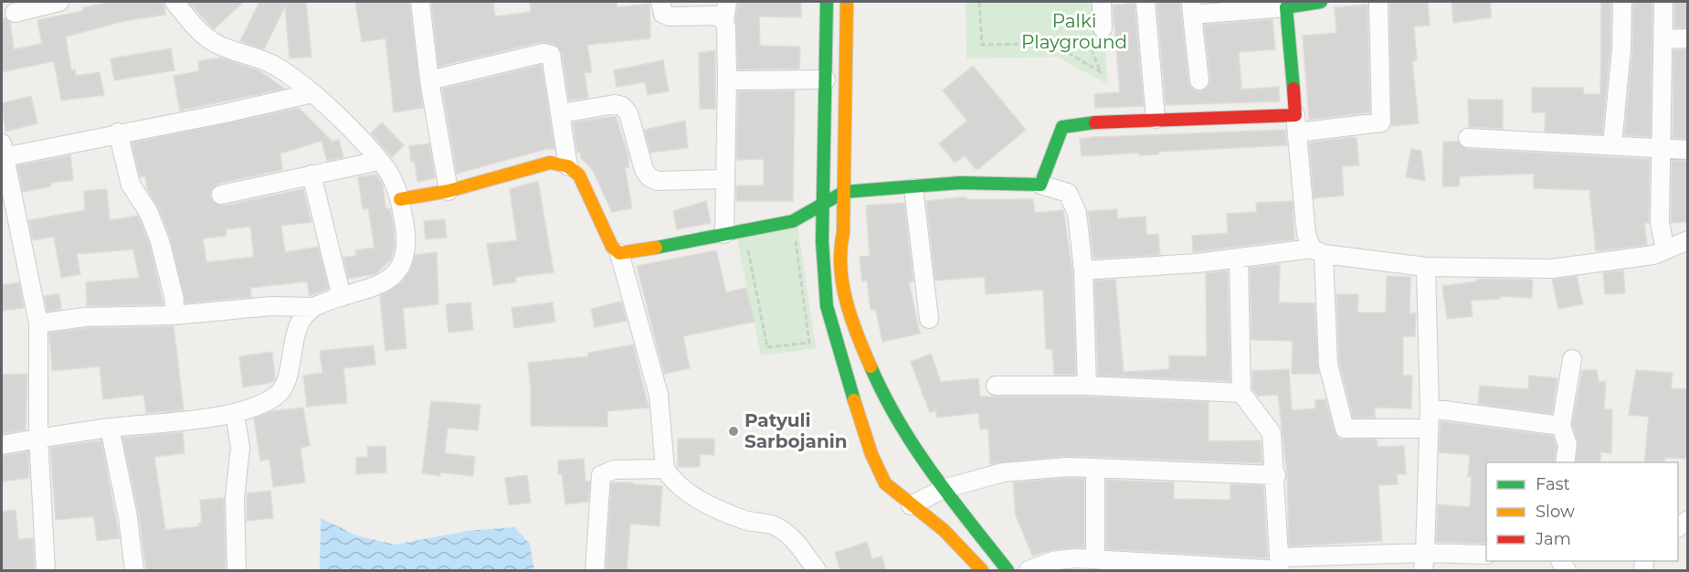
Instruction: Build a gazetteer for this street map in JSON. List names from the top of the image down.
{
  "parks": ["Palki Playground"],
  "places": ["Patyuli Sarbojanin"],
  "legend": ["Fast", "Slow", "Jam"]
}
